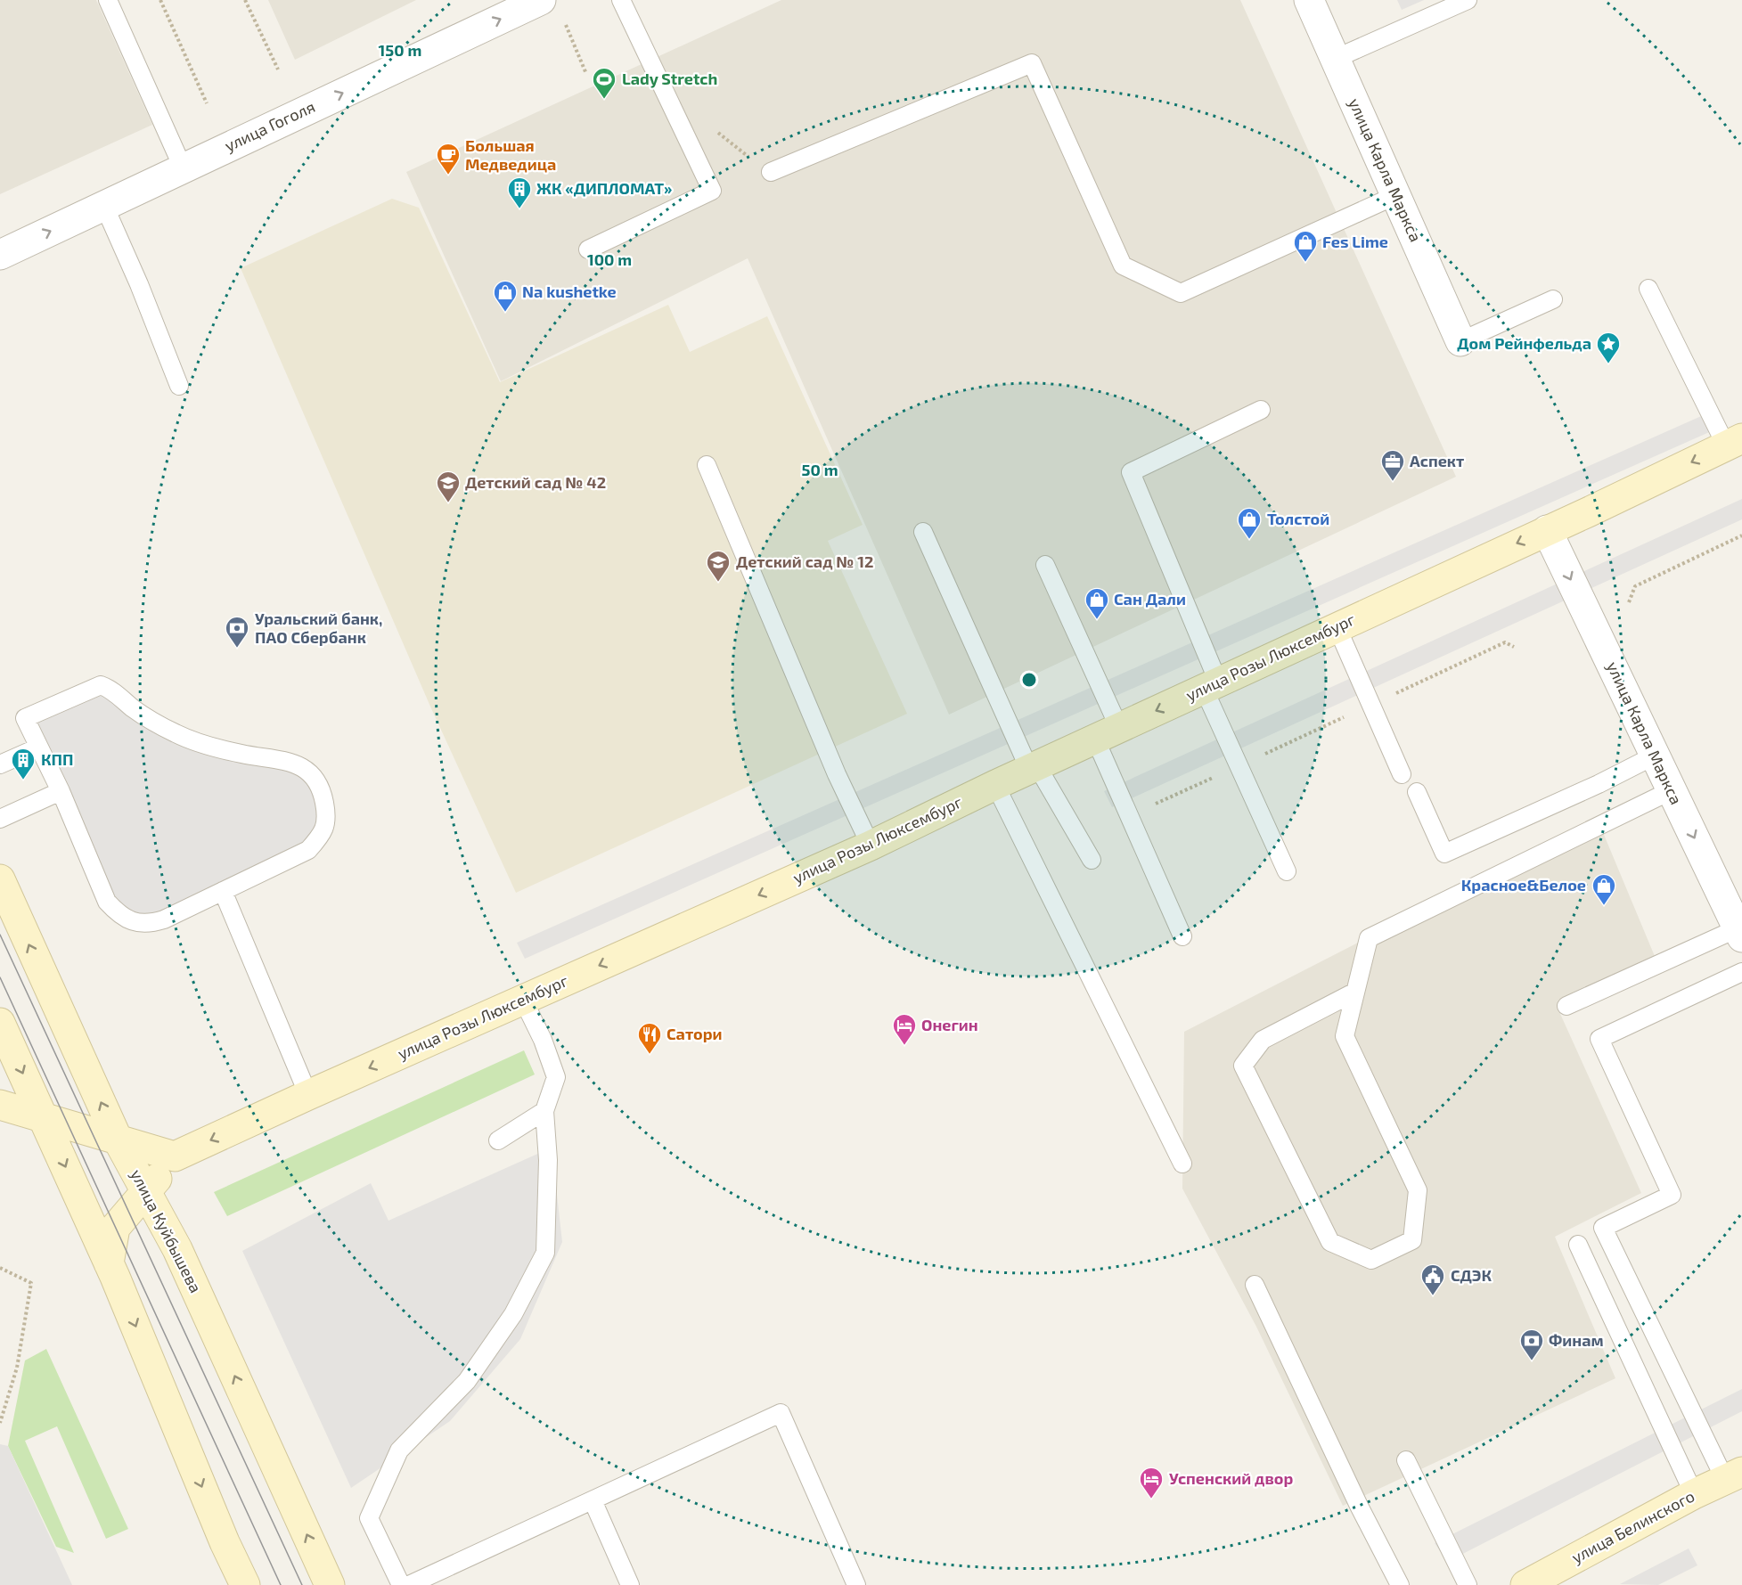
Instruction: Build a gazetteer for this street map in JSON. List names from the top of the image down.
{
  "streets": {
    "main road": ["улица Розы Люксембург", "улица Куйбышева", "улица Белинского"],
    "street": ["улица Гоголя", "улица Карла Маркса"]
  },
  "crossings": [
    ["улица Карла Маркса", "улица Розы Люксембург"]
  ],
  "one_way": ["улица Гоголя", "улица Карла Маркса", "улица Розы Люксембург"],
  "places": {
    "sports": ["Lady Stretch"],
    "cafe": ["Большая Медведица"],
    "building": ["ЖК «ДИПЛОМАТ»", "КПП"],
    "shop": [
      "Fes Lime",
      "Na kushetke",
      "Толстой",
      "Сан Дали",
      "Красное&Белое"
    ],
    "place": ["Дом Рейнфельда"],
    "office": ["Аспект"],
    "school or university": ["Детский сад № 42", "Детский сад № 12"],
    "bank": ["Уральский банк, ПАО Сбербанк", "Финам"],
    "hotel": ["Онегин", "Успенский двор"],
    "restaurant": ["Сатори"],
    "public building": ["СДЭК"]
  },
  "rings": ["150 m", "100 m", "50 m"]
}
